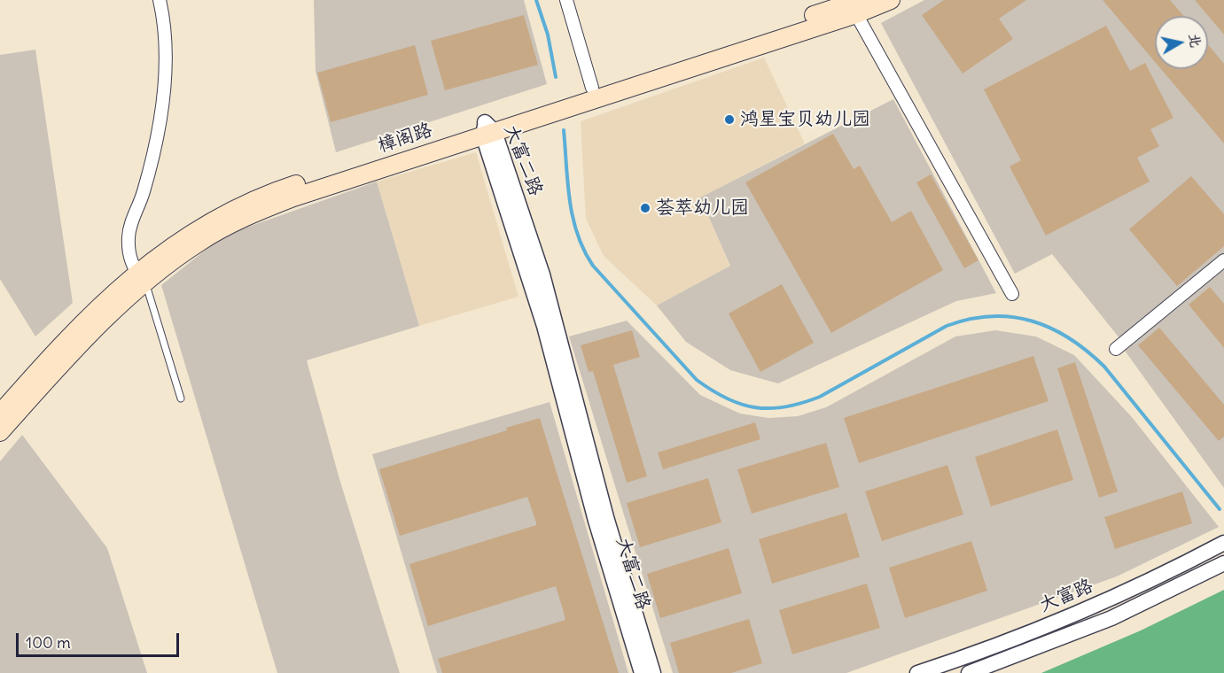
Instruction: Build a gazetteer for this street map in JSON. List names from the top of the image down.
{
  "streets": {
    "main road": ["樟阁路"],
    "street": ["大富二路", "大富路"]
  },
  "crossings": [
    ["樟阁路", "大富二路"]
  ],
  "places": ["鸿星宝贝幼儿园", "荟萃幼儿园"],
  "scale_bar": "100 m",
  "north": "right"
}
